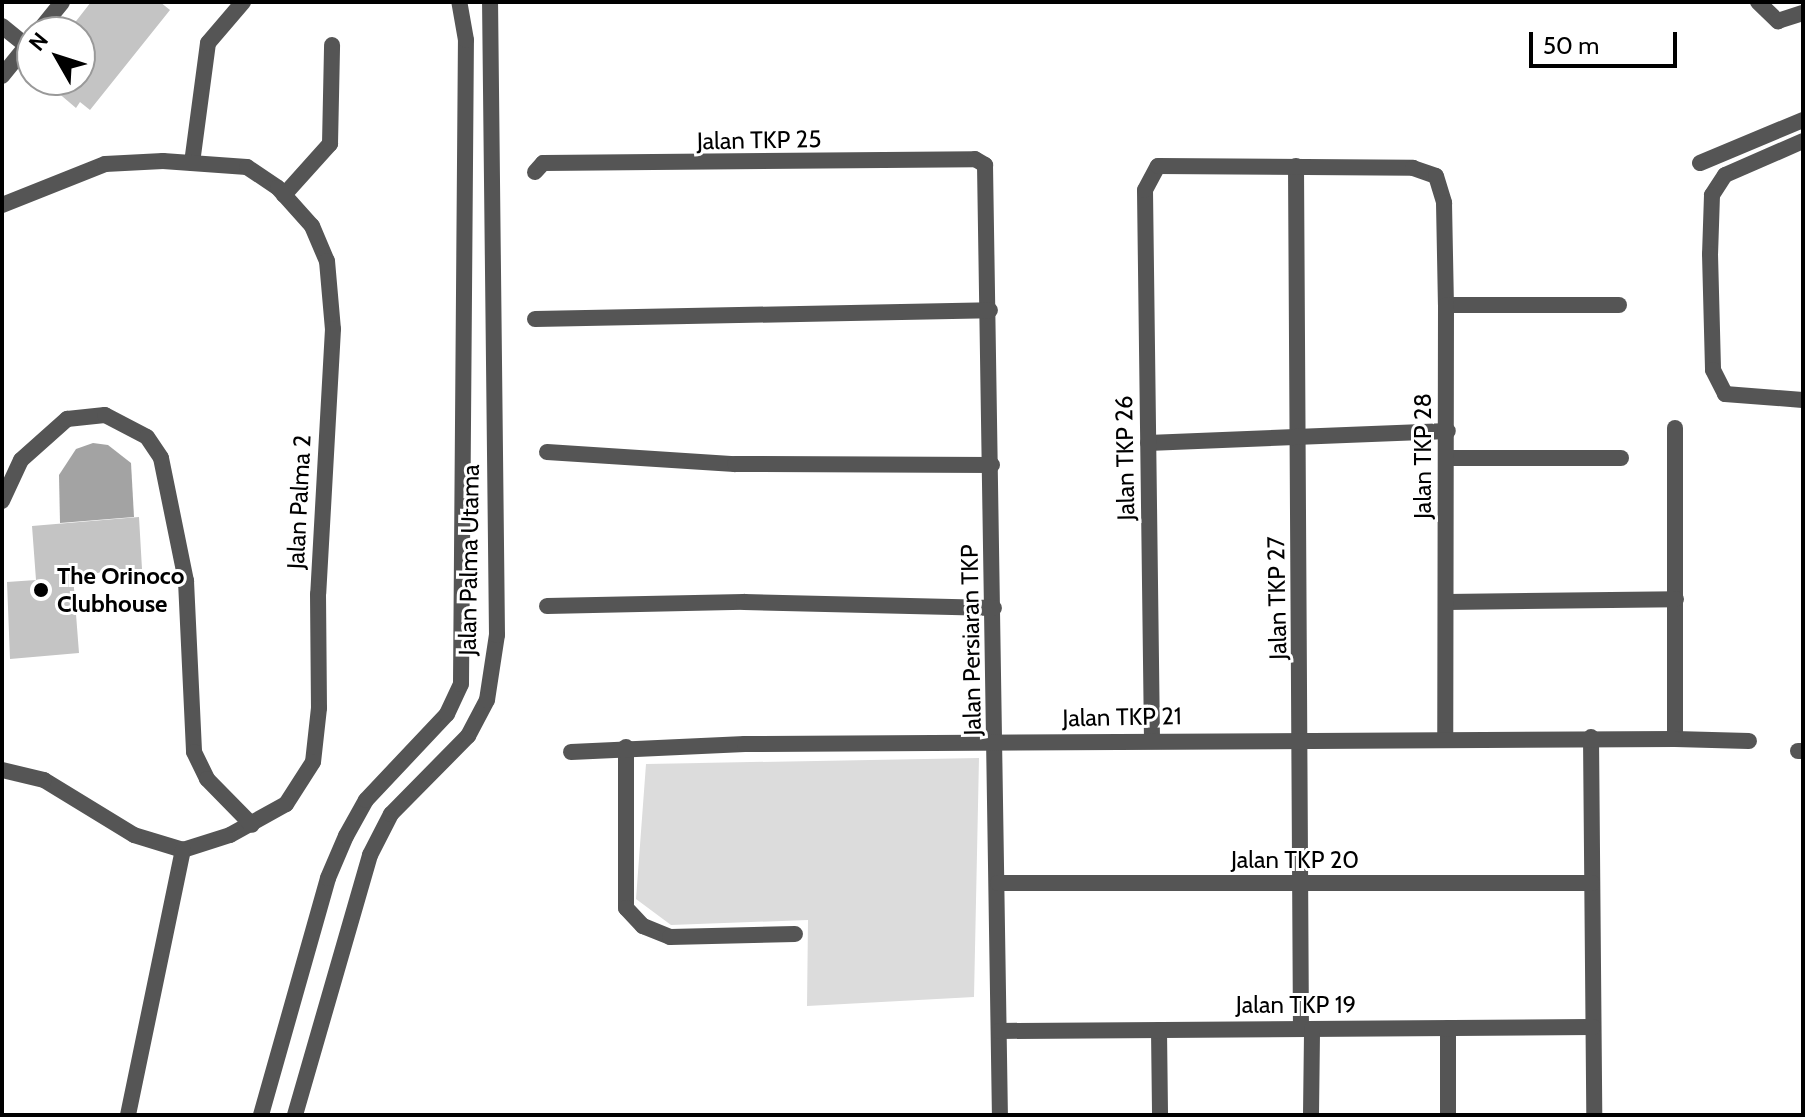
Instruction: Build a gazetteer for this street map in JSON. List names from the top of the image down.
{
  "streets": {
    "street": [
      "Jalan TKP 25",
      "Jalan TKP 28",
      "Jalan TKP 26",
      "Jalan Palma 2",
      "Jalan Palma Utama",
      "Jalan TKP 27",
      "Jalan Persiaran TKP",
      "Jalan TKP 21",
      "Jalan TKP 20",
      "Jalan TKP 19"
    ]
  },
  "crossings": [
    ["Jalan TKP 25", "Jalan Persiaran TKP"],
    ["Jalan TKP 28", "Jalan TKP 26"],
    ["Jalan TKP 28", "Jalan TKP 27"],
    ["Jalan TKP 28", "Jalan TKP 21"],
    ["Jalan TKP 26", "Jalan TKP 27"],
    ["Jalan TKP 26", "Jalan TKP 21"],
    ["Jalan TKP 27", "Jalan TKP 21"],
    ["Jalan TKP 27", "Jalan TKP 20"],
    ["Jalan TKP 27", "Jalan TKP 19"],
    ["Jalan Persiaran TKP", "Jalan TKP 21"],
    ["Jalan Persiaran TKP", "Jalan TKP 20"],
    ["Jalan Persiaran TKP", "Jalan TKP 19"]
  ],
  "places": ["The Orinoco Clubhouse"],
  "scale_bar": "50 m",
  "north": "top left"
}
